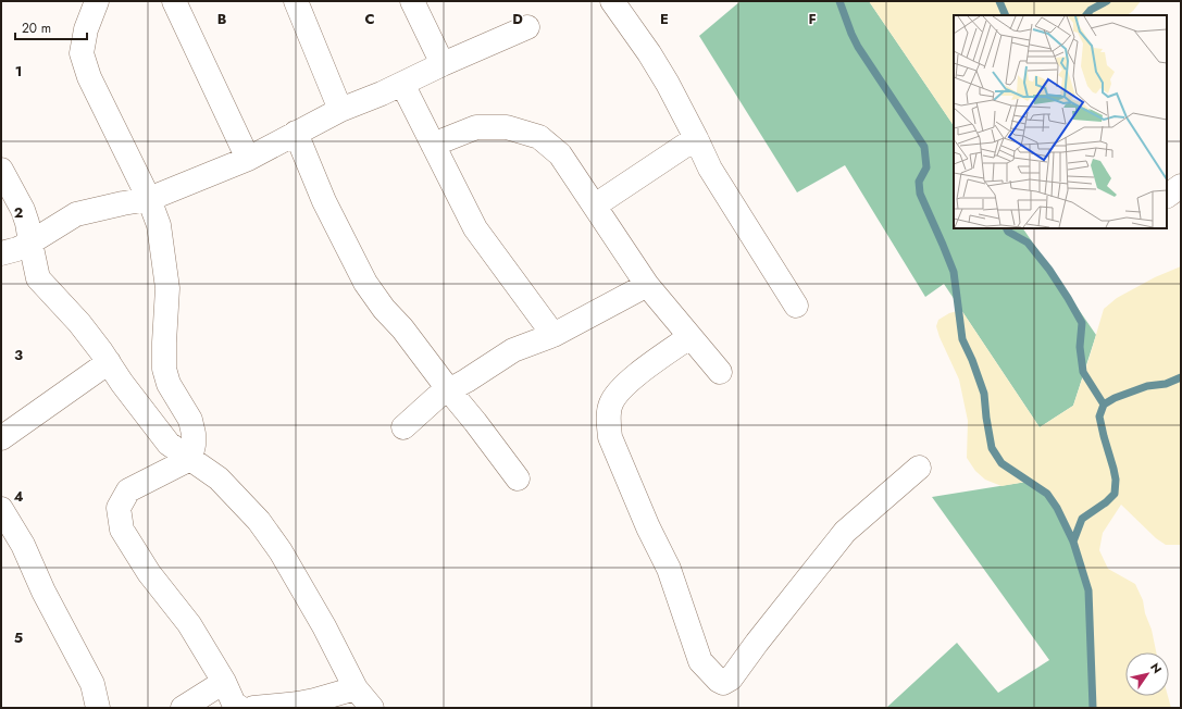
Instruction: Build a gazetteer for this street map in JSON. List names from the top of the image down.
{
  "scale_bar": "20 m",
  "north": "top right",
  "grid": {
    "columns": [
      "B",
      "C",
      "D",
      "E",
      "F"
    ],
    "rows": [
      "1",
      "2",
      "3",
      "4",
      "5"
    ]
  }
}
